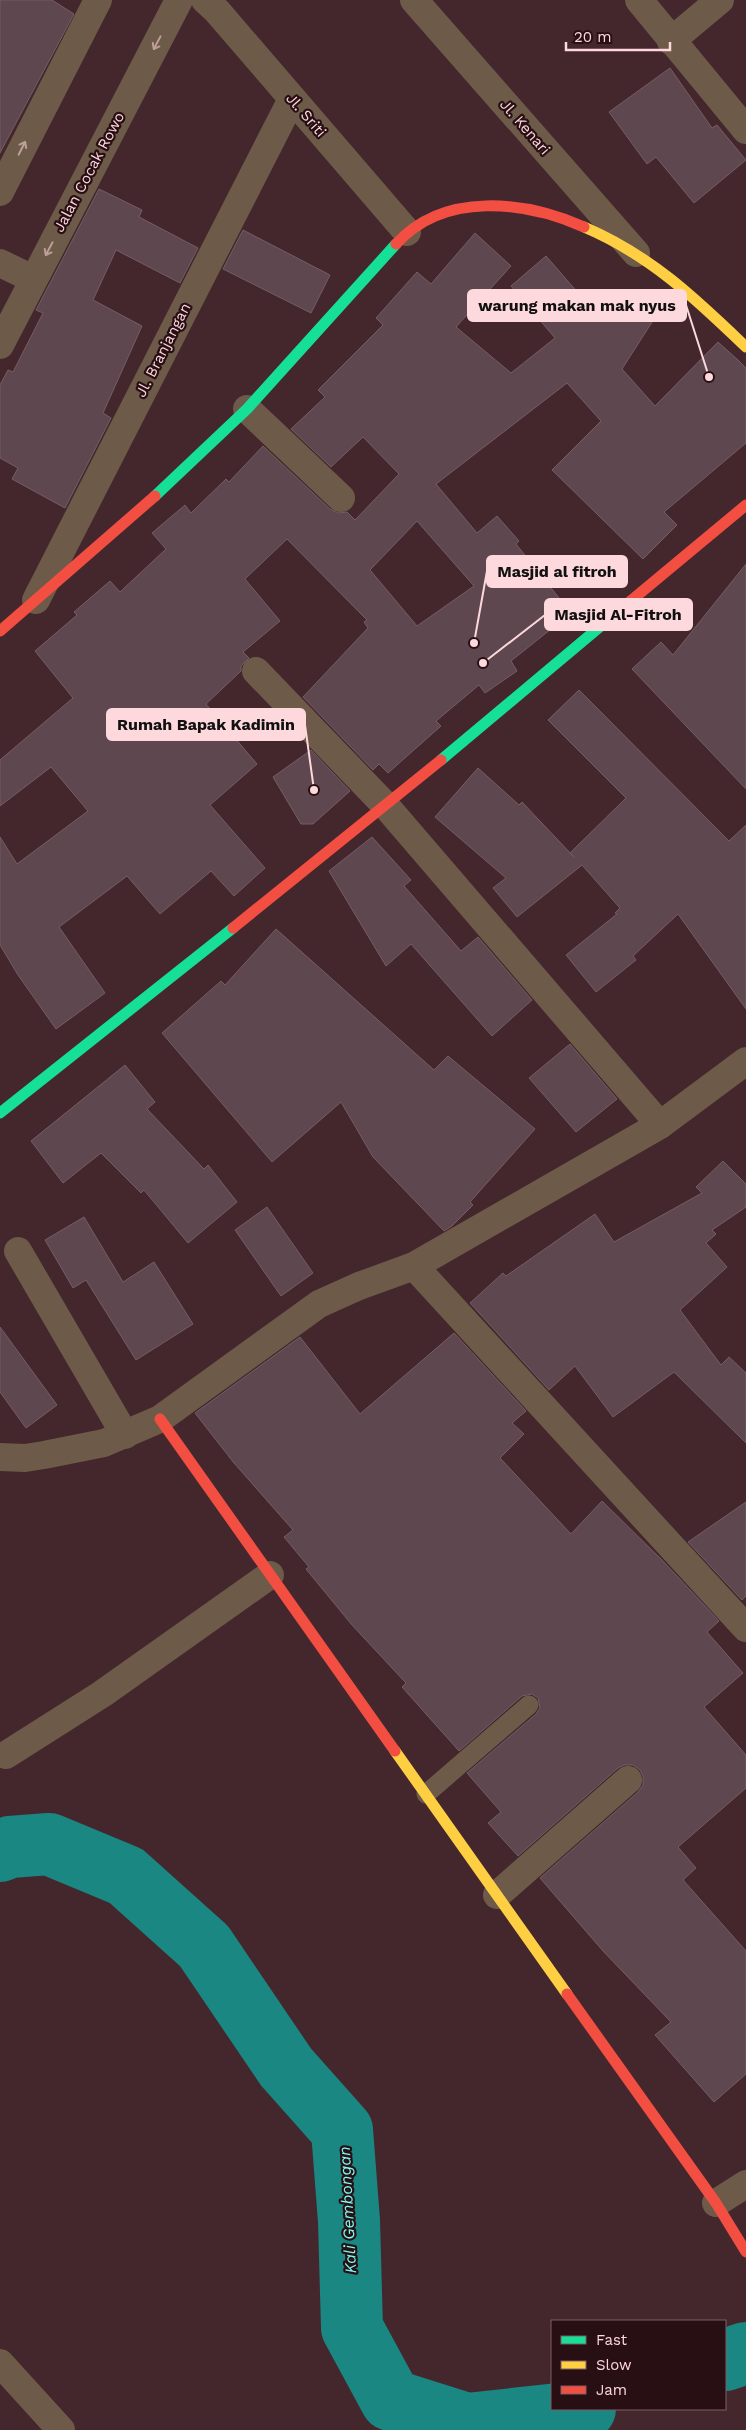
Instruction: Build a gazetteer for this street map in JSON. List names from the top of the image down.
{
  "streets": {
    "street": [
      "Jl. Sriti",
      "Jl. Kenari",
      "Jalan Cocak Rowo",
      "Jl. Branjangan"
    ]
  },
  "crossings": [
    ["Jl. Sriti", "Jl. Branjangan"]
  ],
  "water": ["Kali Gembongan"],
  "places": [
    "warung makan mak nyus",
    "Masjid al fitroh",
    "Masjid Al-Fitroh",
    "Rumah Bapak Kadimin"
  ],
  "legend": ["Fast", "Slow", "Jam"],
  "scale_bar": "20 m"
}
